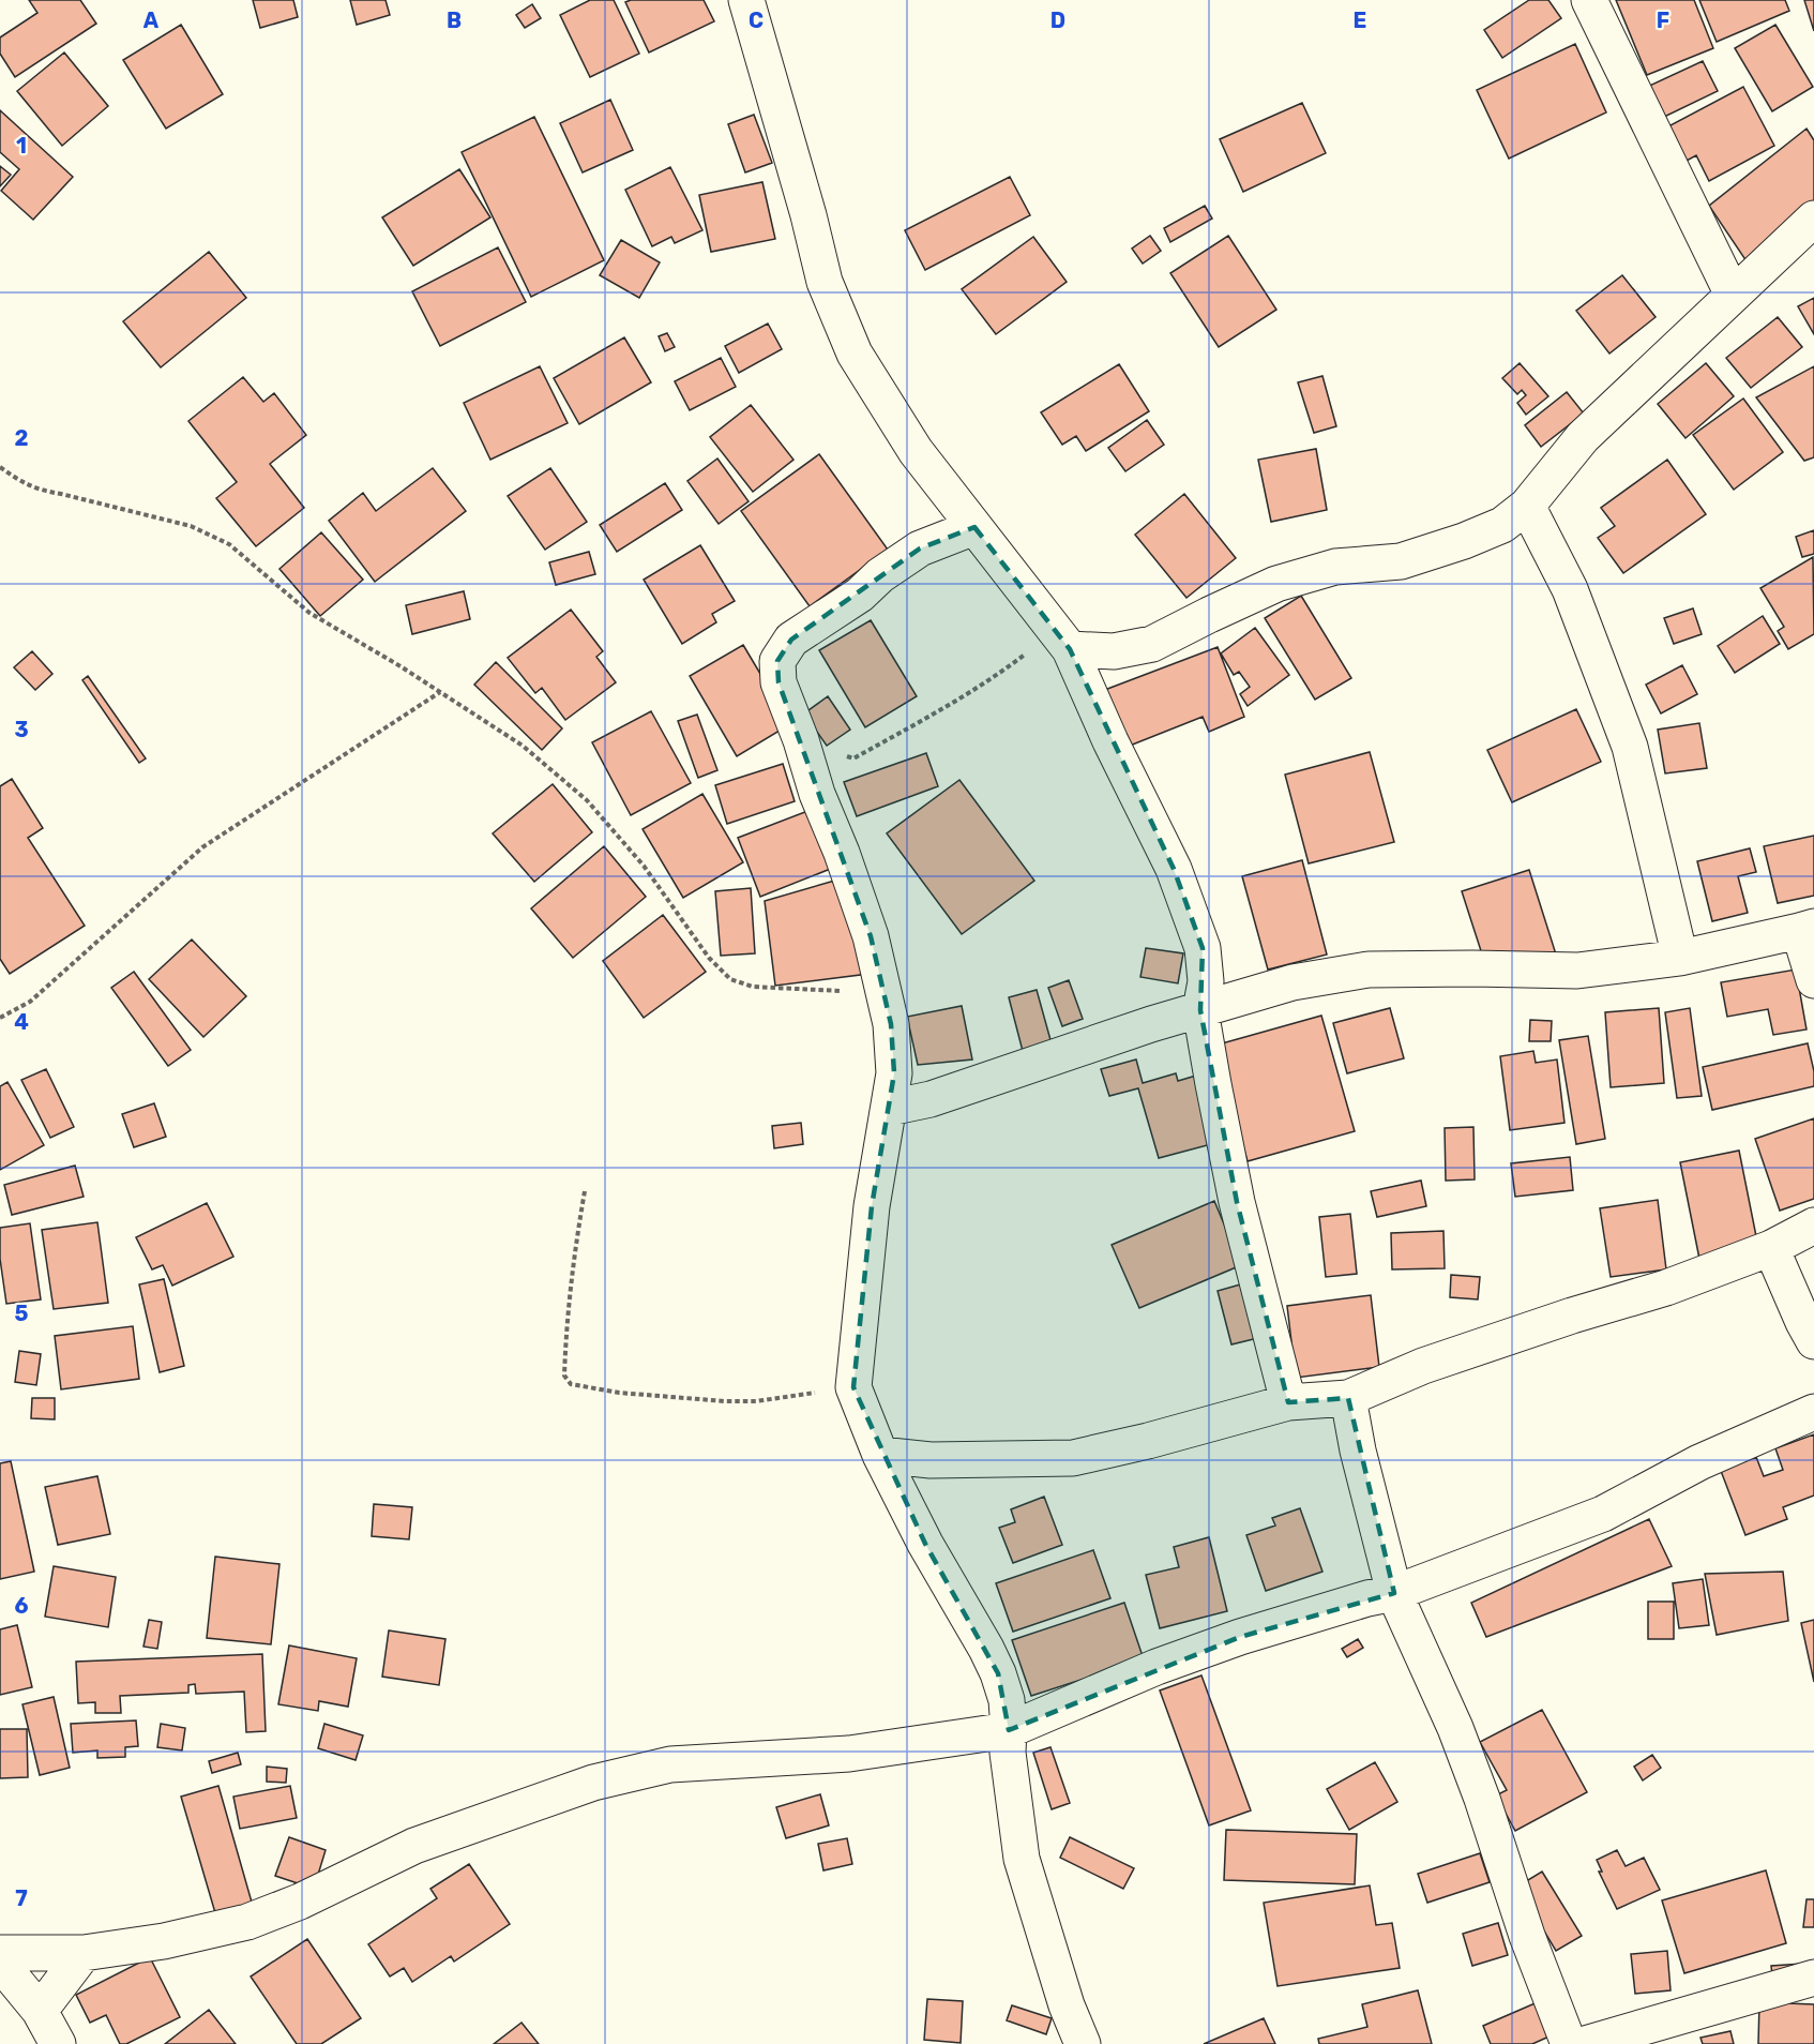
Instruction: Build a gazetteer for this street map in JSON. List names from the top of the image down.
{
  "grid": {
    "columns": [
      "A",
      "B",
      "C",
      "D",
      "E",
      "F"
    ],
    "rows": [
      "1",
      "2",
      "3",
      "4",
      "5",
      "6",
      "7"
    ]
  }
}
